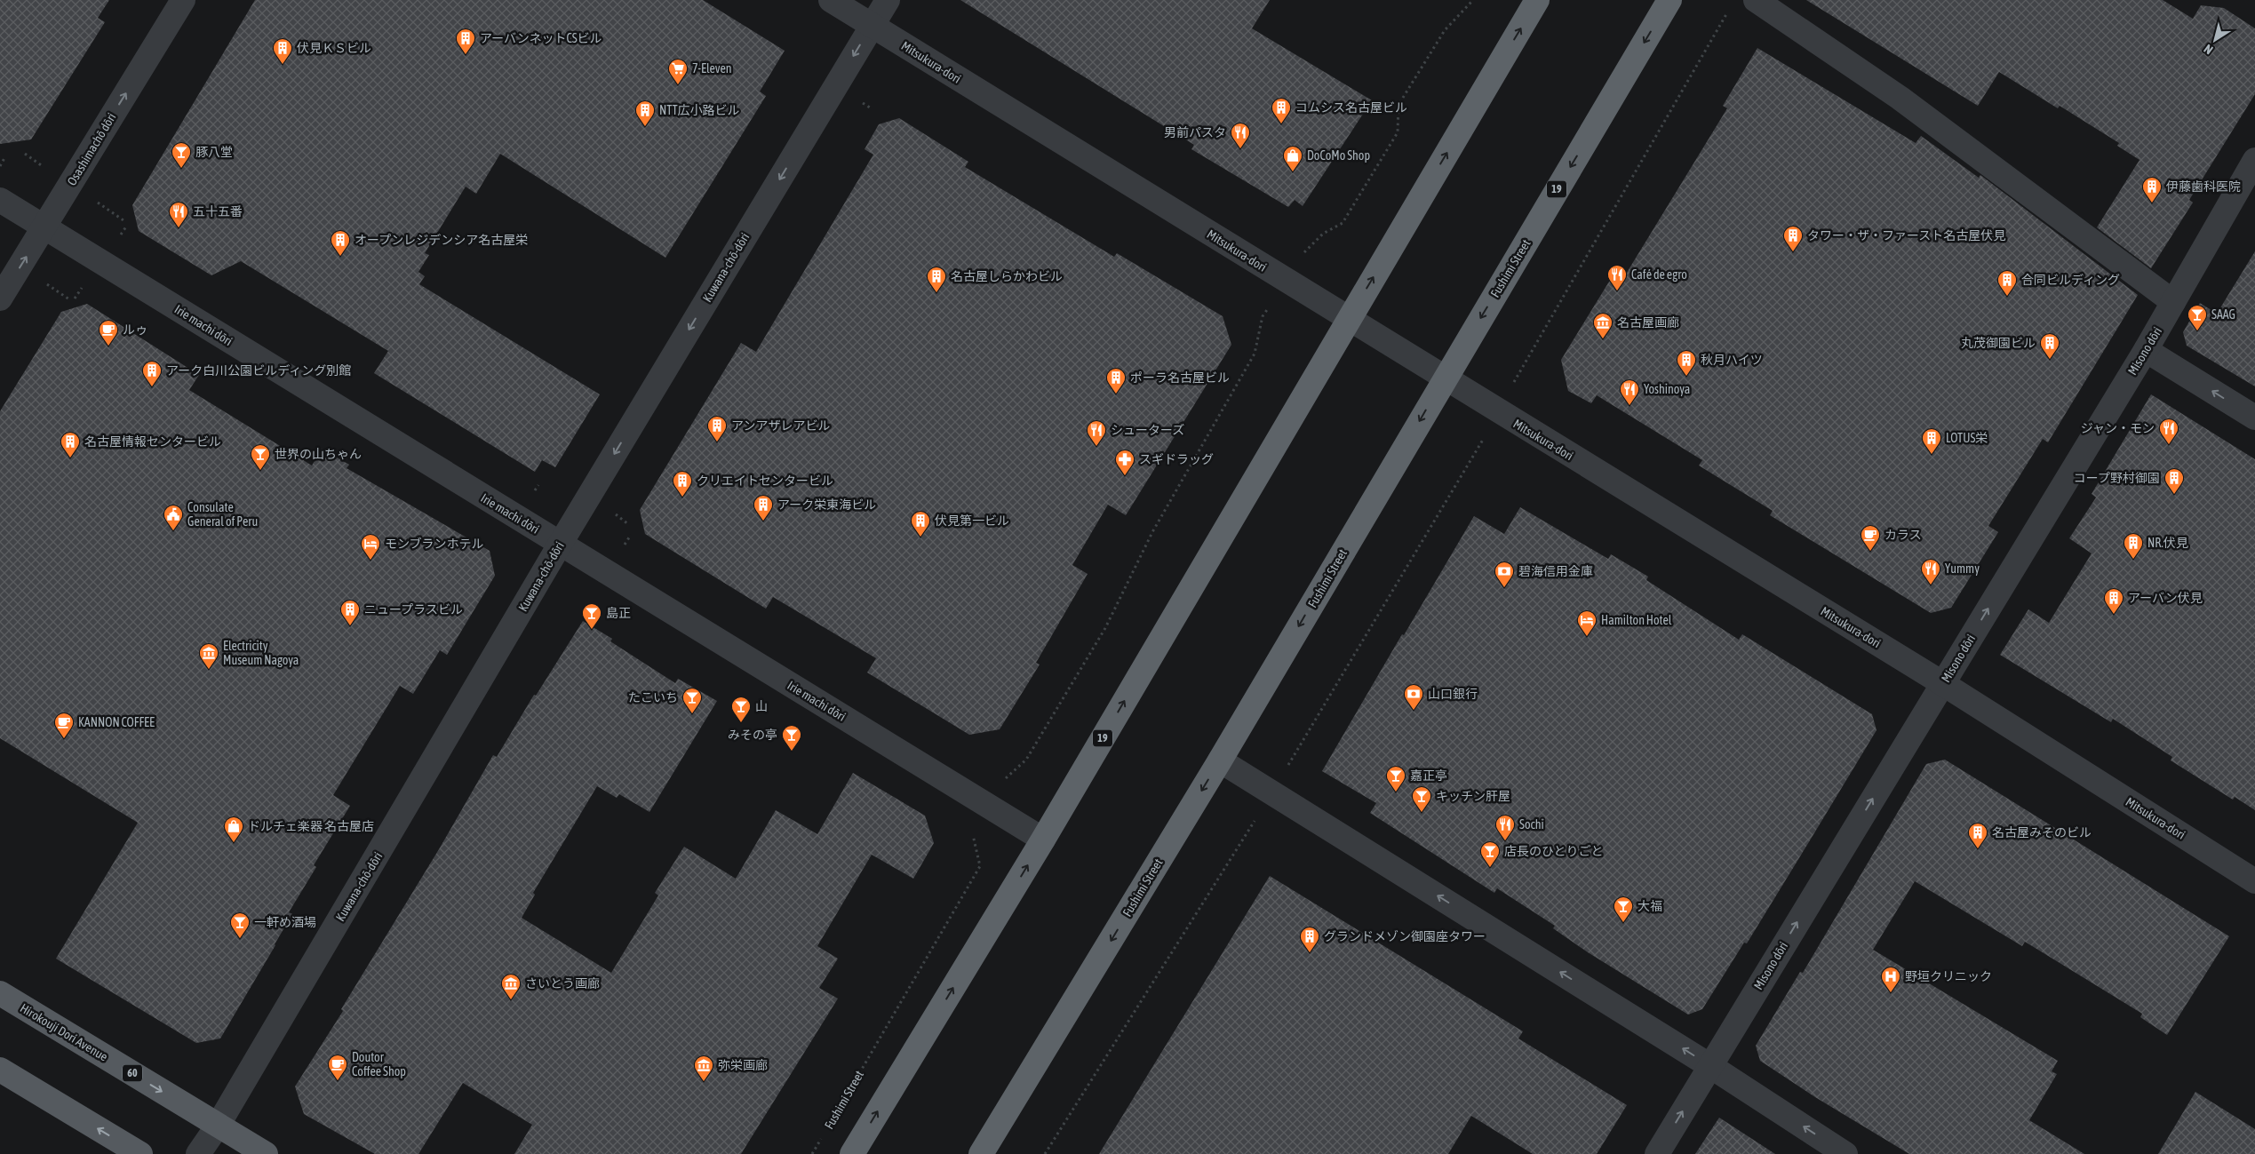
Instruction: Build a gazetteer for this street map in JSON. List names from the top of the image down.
{
  "streets": {
    "highway": ["19", "Fushimi Street"],
    "main road": ["Hirokouji Dori Avenue", "60"],
    "street": [
      "Mitsukura-dori",
      "Osashimachō dōri",
      "Kuwana-chō-dōri",
      "Irie machi dōri",
      "Misono dōri"
    ]
  },
  "crossings": [
    ["Mitsukura-dori", "19"],
    ["Mitsukura-dori", "Kuwana-chō-dōri"],
    ["Mitsukura-dori", "Fushimi Street"],
    ["Mitsukura-dori", "Misono dōri"],
    ["Osashimachō dōri", "Irie machi dōri"],
    ["19", "Irie machi dōri"],
    ["Kuwana-chō-dōri", "Irie machi dōri"],
    ["Kuwana-chō-dōri", "Hirokouji Dori Avenue"]
  ],
  "one_way": ["Osashimachō dōri", "Kuwana-chō-dōri", "Misono dōri"],
  "places": {
    "building": [
      "アーバンネットCSビル",
      "伏見ＫＳビル",
      "コムシス名古屋ビル",
      "NTT広小路ビル",
      "伊藤歯科医院",
      "タワー・ザ・ファースト名古屋伏見",
      "オープンレジデンシア名古屋栄",
      "名古屋しらかわビル",
      "合同ビルディング",
      "丸茂御園ビル",
      "秋月ハイツ",
      "アーク白川公園ビルディング別館",
      "ポーラ名古屋ビル",
      "アンアザレアビル",
      "LOTUS栄",
      "名古屋情報センタービル",
      "コープ野村御園",
      "クリエイトセンタービル",
      "アーク栄東海ビル",
      "伏見第一ビル",
      "NR.伏見",
      "アーバン伏見",
      "ニュープラスビル",
      "名古屋みそのビル",
      "グランドメゾン御園座タワー"
    ],
    "supermarket": ["7-Eleven"],
    "restaurant": [
      "男前パスタ",
      "五十五番",
      "Café de egro",
      "Yoshinoya",
      "ジャン・モン",
      "シューターズ",
      "Yummy",
      "Sochi"
    ],
    "bar": [
      "豚八堂",
      "SAAG",
      "世界の山ちゃん",
      "島正",
      "たこいち",
      "山",
      "みその亭",
      "嘉正亭",
      "キッチン肝屋",
      "店長のひとりごと",
      "大福",
      "一軒め酒場"
    ],
    "shop": ["DoCoMo Shop", "ドルチェ楽器 名古屋店"],
    "museum": [
      "名古屋画廊",
      "Electricity Museum Nagoya",
      "さいとう画廊",
      "弥栄画廊"
    ],
    "cafe": [
      "ルゥ",
      "カラス",
      "KANNON COFFEE",
      "Doutor Coffee Shop"
    ],
    "pharmacy": ["スギドラッグ"],
    "public building": ["Consulate General of Peru"],
    "hotel": ["モンブランホテル", "Hamilton Hotel"],
    "bank": ["碧海信用金庫", "山口銀行"],
    "hospital": ["野垣クリニック"]
  },
  "north": "bottom left"
}
